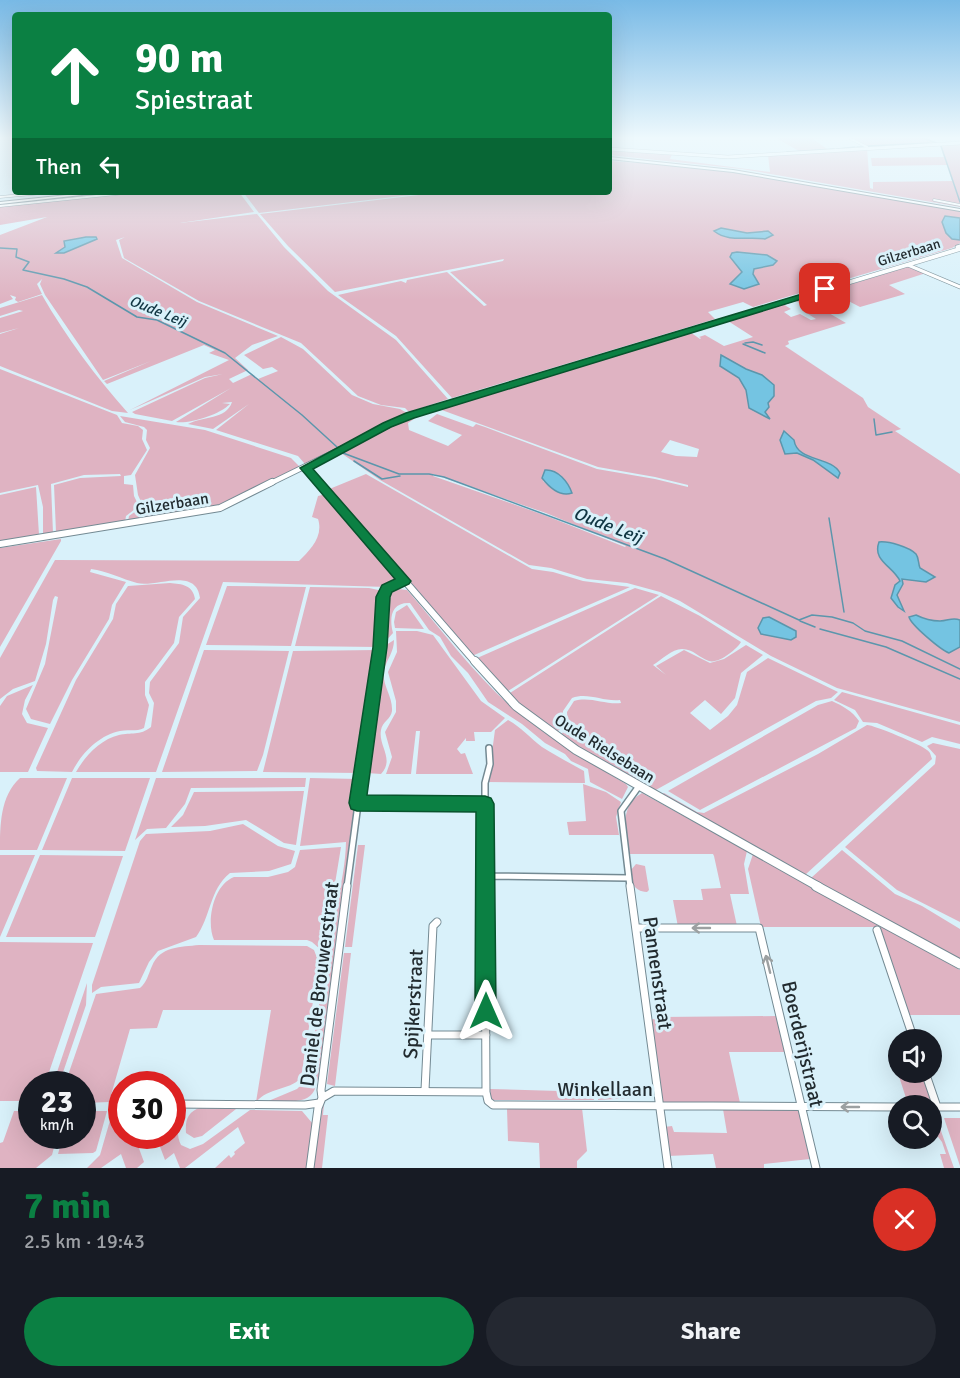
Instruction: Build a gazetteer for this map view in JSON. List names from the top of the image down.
{
  "streets": {
    "street": [
      "Gilzerbaan",
      "Oude Rielsebaan",
      "Pannenstraat",
      "Daniel de Brouwerstraat",
      "Spijkerstraat",
      "Boerderijstraat",
      "Winkellaan"
    ]
  },
  "crossings": [
    ["Gilzerbaan", "Oude Rielsebaan"],
    ["Oude Rielsebaan", "Pannenstraat"],
    ["Oude Rielsebaan", "Daniel de Brouwerstraat"],
    ["Pannenstraat", "Boerderijstraat"],
    ["Pannenstraat", "Winkellaan"],
    ["Daniel de Brouwerstraat", "Winkellaan"],
    ["Spijkerstraat", "Winkellaan"],
    ["Boerderijstraat", "Winkellaan"]
  ],
  "water": ["Oude Leij"],
  "page": {
    "turn": ["90 m", "Spiestraat"],
    "then": "Then",
    "speed": "23 km/h",
    "limit": "30",
    "heading": ["7 min", "2.5 km · 19:43"],
    "buttons": ["Exit", "Share"]
  }
}
